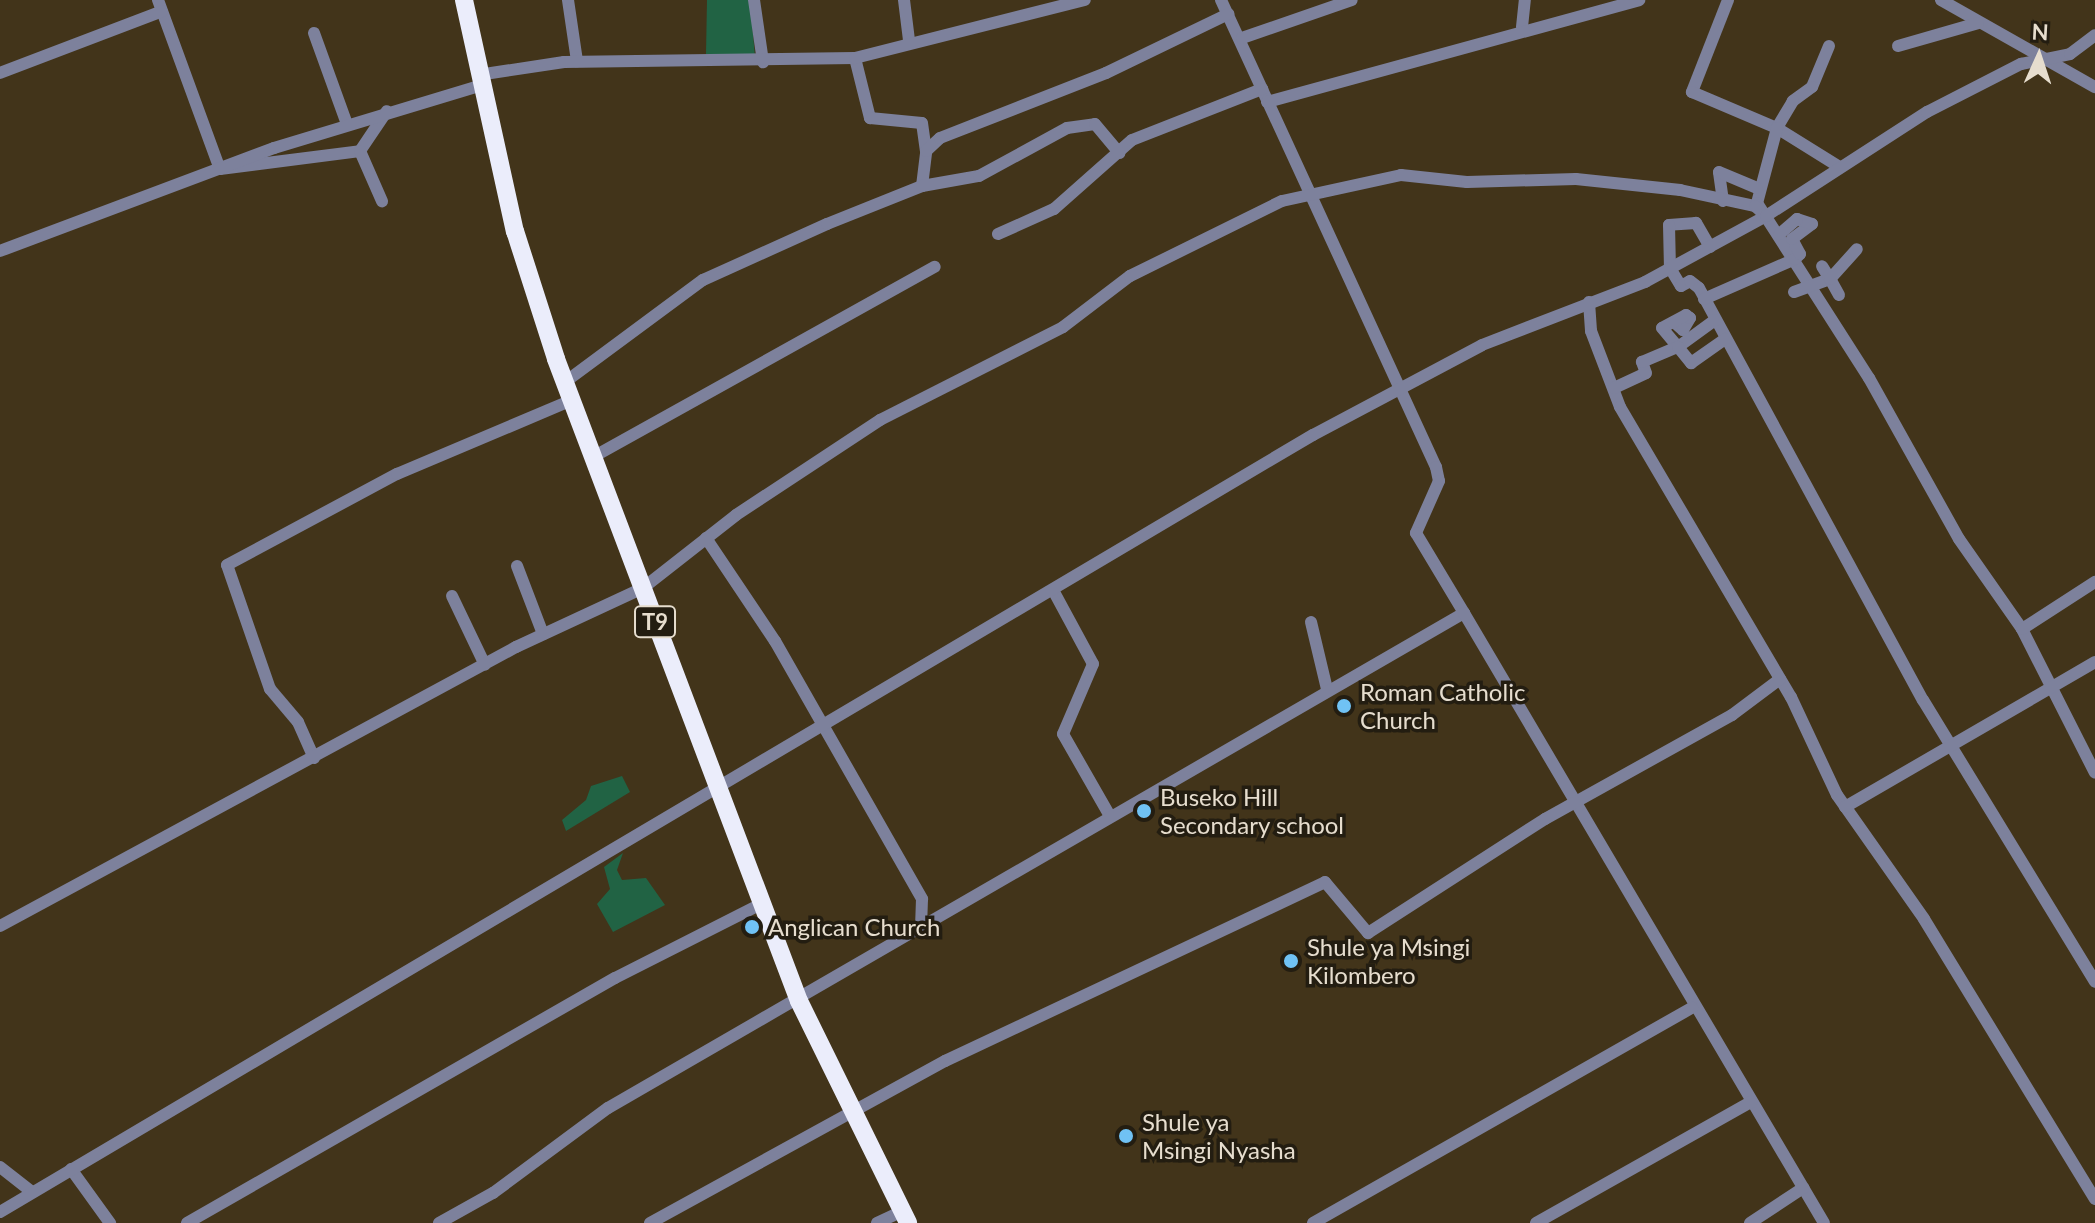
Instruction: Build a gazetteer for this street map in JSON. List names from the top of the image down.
{
  "streets": {
    "highway": ["T9"]
  },
  "places": [
    "Roman Catholic Church",
    "Buseko Hill Secondary school",
    "Anglican Church",
    "Shule ya Msingi Kilombero",
    "Shule ya Msingi Nyasha"
  ],
  "north": "top"
}
